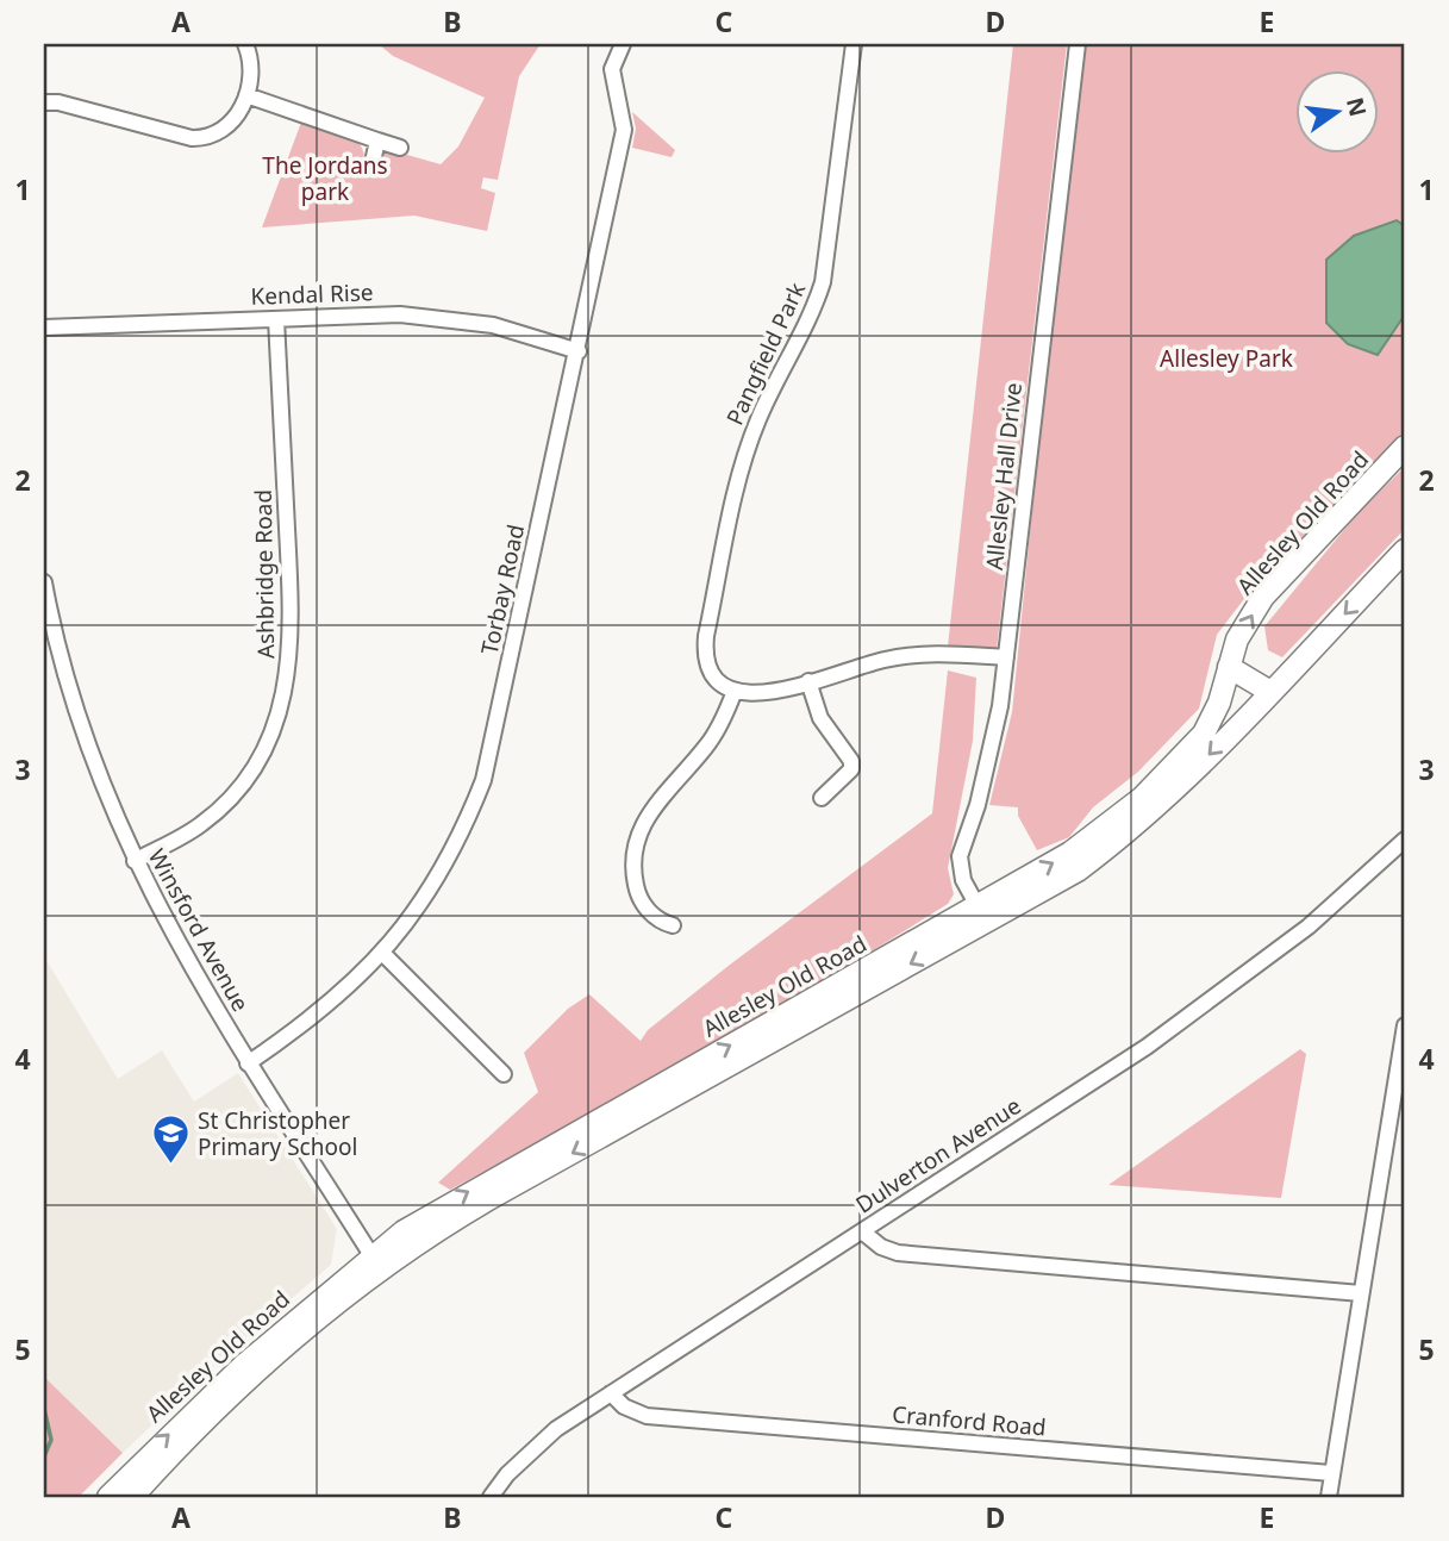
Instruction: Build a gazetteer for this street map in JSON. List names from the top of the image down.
{
  "streets": {
    "main road": ["Allesley Old Road"],
    "street": [
      "Kendal Rise",
      "Pangfield Park",
      "Allesley Hall Drive",
      "Ashbridge Road",
      "Torbay Road",
      "Winsford Avenue",
      "Dulverton Avenue",
      "Cranford Road"
    ]
  },
  "crossings": [
    ["Kendal Rise", "Ashbridge Road"],
    ["Kendal Rise", "Torbay Road"],
    ["Allesley Hall Drive", "Allesley Old Road"],
    ["Allesley Old Road", "Winsford Avenue"],
    ["Ashbridge Road", "Winsford Avenue"],
    ["Torbay Road", "Winsford Avenue"],
    ["Dulverton Avenue", "Cranford Road"]
  ],
  "parks": ["The Jordans park", "Allesley Park"],
  "places": {
    "school or university": ["St Christopher Primary School"]
  },
  "north": "right",
  "grid": {
    "columns": [
      "A",
      "B",
      "C",
      "D",
      "E"
    ],
    "rows": [
      "1",
      "2",
      "3",
      "4",
      "5"
    ]
  }
}
